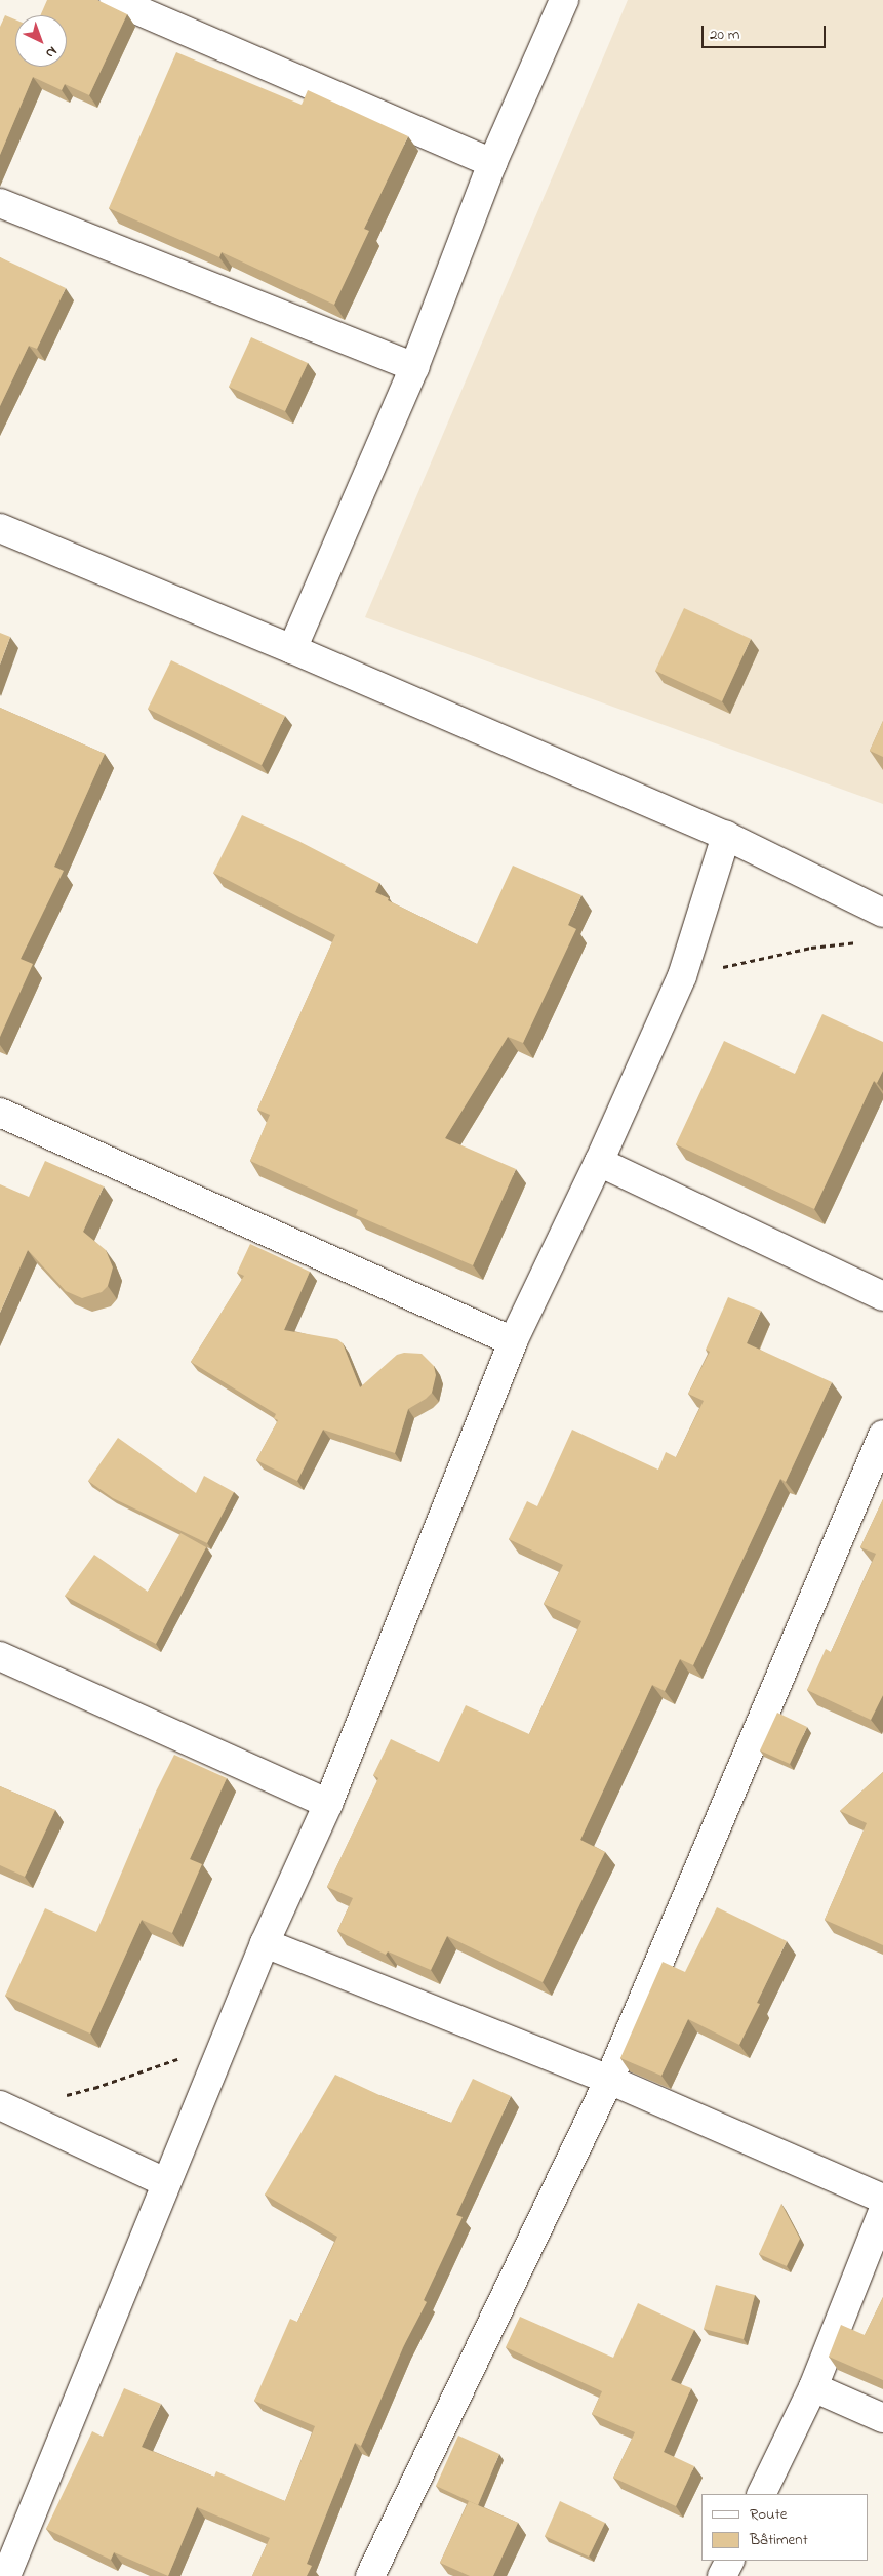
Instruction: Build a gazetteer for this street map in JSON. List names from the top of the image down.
{
  "legend": ["Route", "Bâtiment"],
  "scale_bar": "20 m",
  "north": "bottom right"
}
